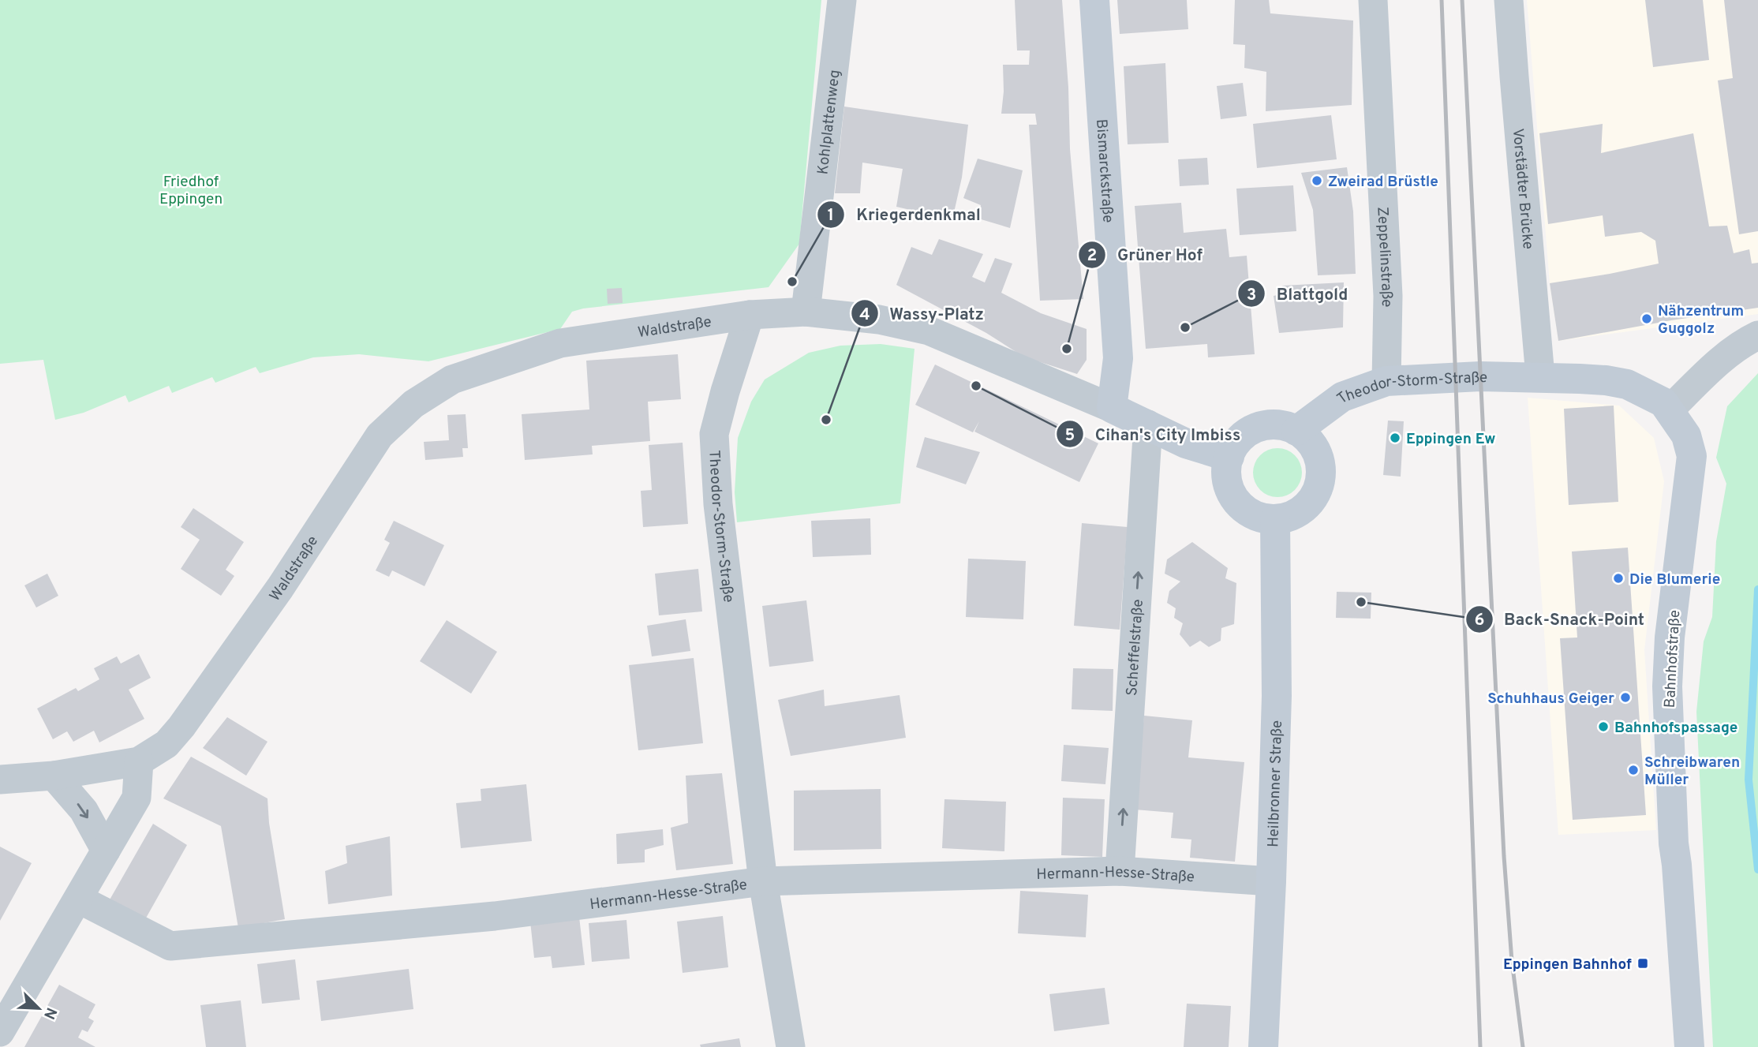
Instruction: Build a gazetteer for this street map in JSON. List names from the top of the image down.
{
  "streets": {
    "street": [
      "Kohlplattenweg",
      "Bismarckstraße",
      "Vorstädter Brücke",
      "Zeppelinstraße",
      "Waldstraße",
      "Theodor-Storm-Straße",
      "Scheffelstraße",
      "Bahnhofstraße",
      "Heilbronner Straße",
      "Hermann-Hesse-Straße"
    ]
  },
  "crossings": [
    ["Vorstädter Brücke", "Theodor-Storm-Straße"],
    ["Vorstädter Brücke", "Bahnhofstraße"],
    ["Zeppelinstraße", "Theodor-Storm-Straße"],
    ["Waldstraße", "Theodor-Storm-Straße"],
    ["Theodor-Storm-Straße", "Bahnhofstraße"],
    ["Theodor-Storm-Straße", "Heilbronner Straße"],
    ["Theodor-Storm-Straße", "Hermann-Hesse-Straße"],
    ["Scheffelstraße", "Hermann-Hesse-Straße"],
    ["Heilbronner Straße", "Hermann-Hesse-Straße"]
  ],
  "one_way": ["Scheffelstraße"],
  "parks": ["Friedhof Eppingen"],
  "places": {
    "other": [
      "Zweirad Brüstle",
      "Kriegerdenkmal",
      "Nähzentrum Guggolz",
      "Blattgold",
      "Grüner Hof",
      "Cihan's City Imbiss",
      "Wassy-Platz",
      "Eppingen Ew",
      "Die Blumerie",
      "Back-Snack-Point",
      "Schuhhaus Geiger",
      "Bahnhofspassage",
      "Schreibwaren Müller"
    ],
    "transit": ["Eppingen Bahnhof"]
  },
  "north": "bottom right"
}
